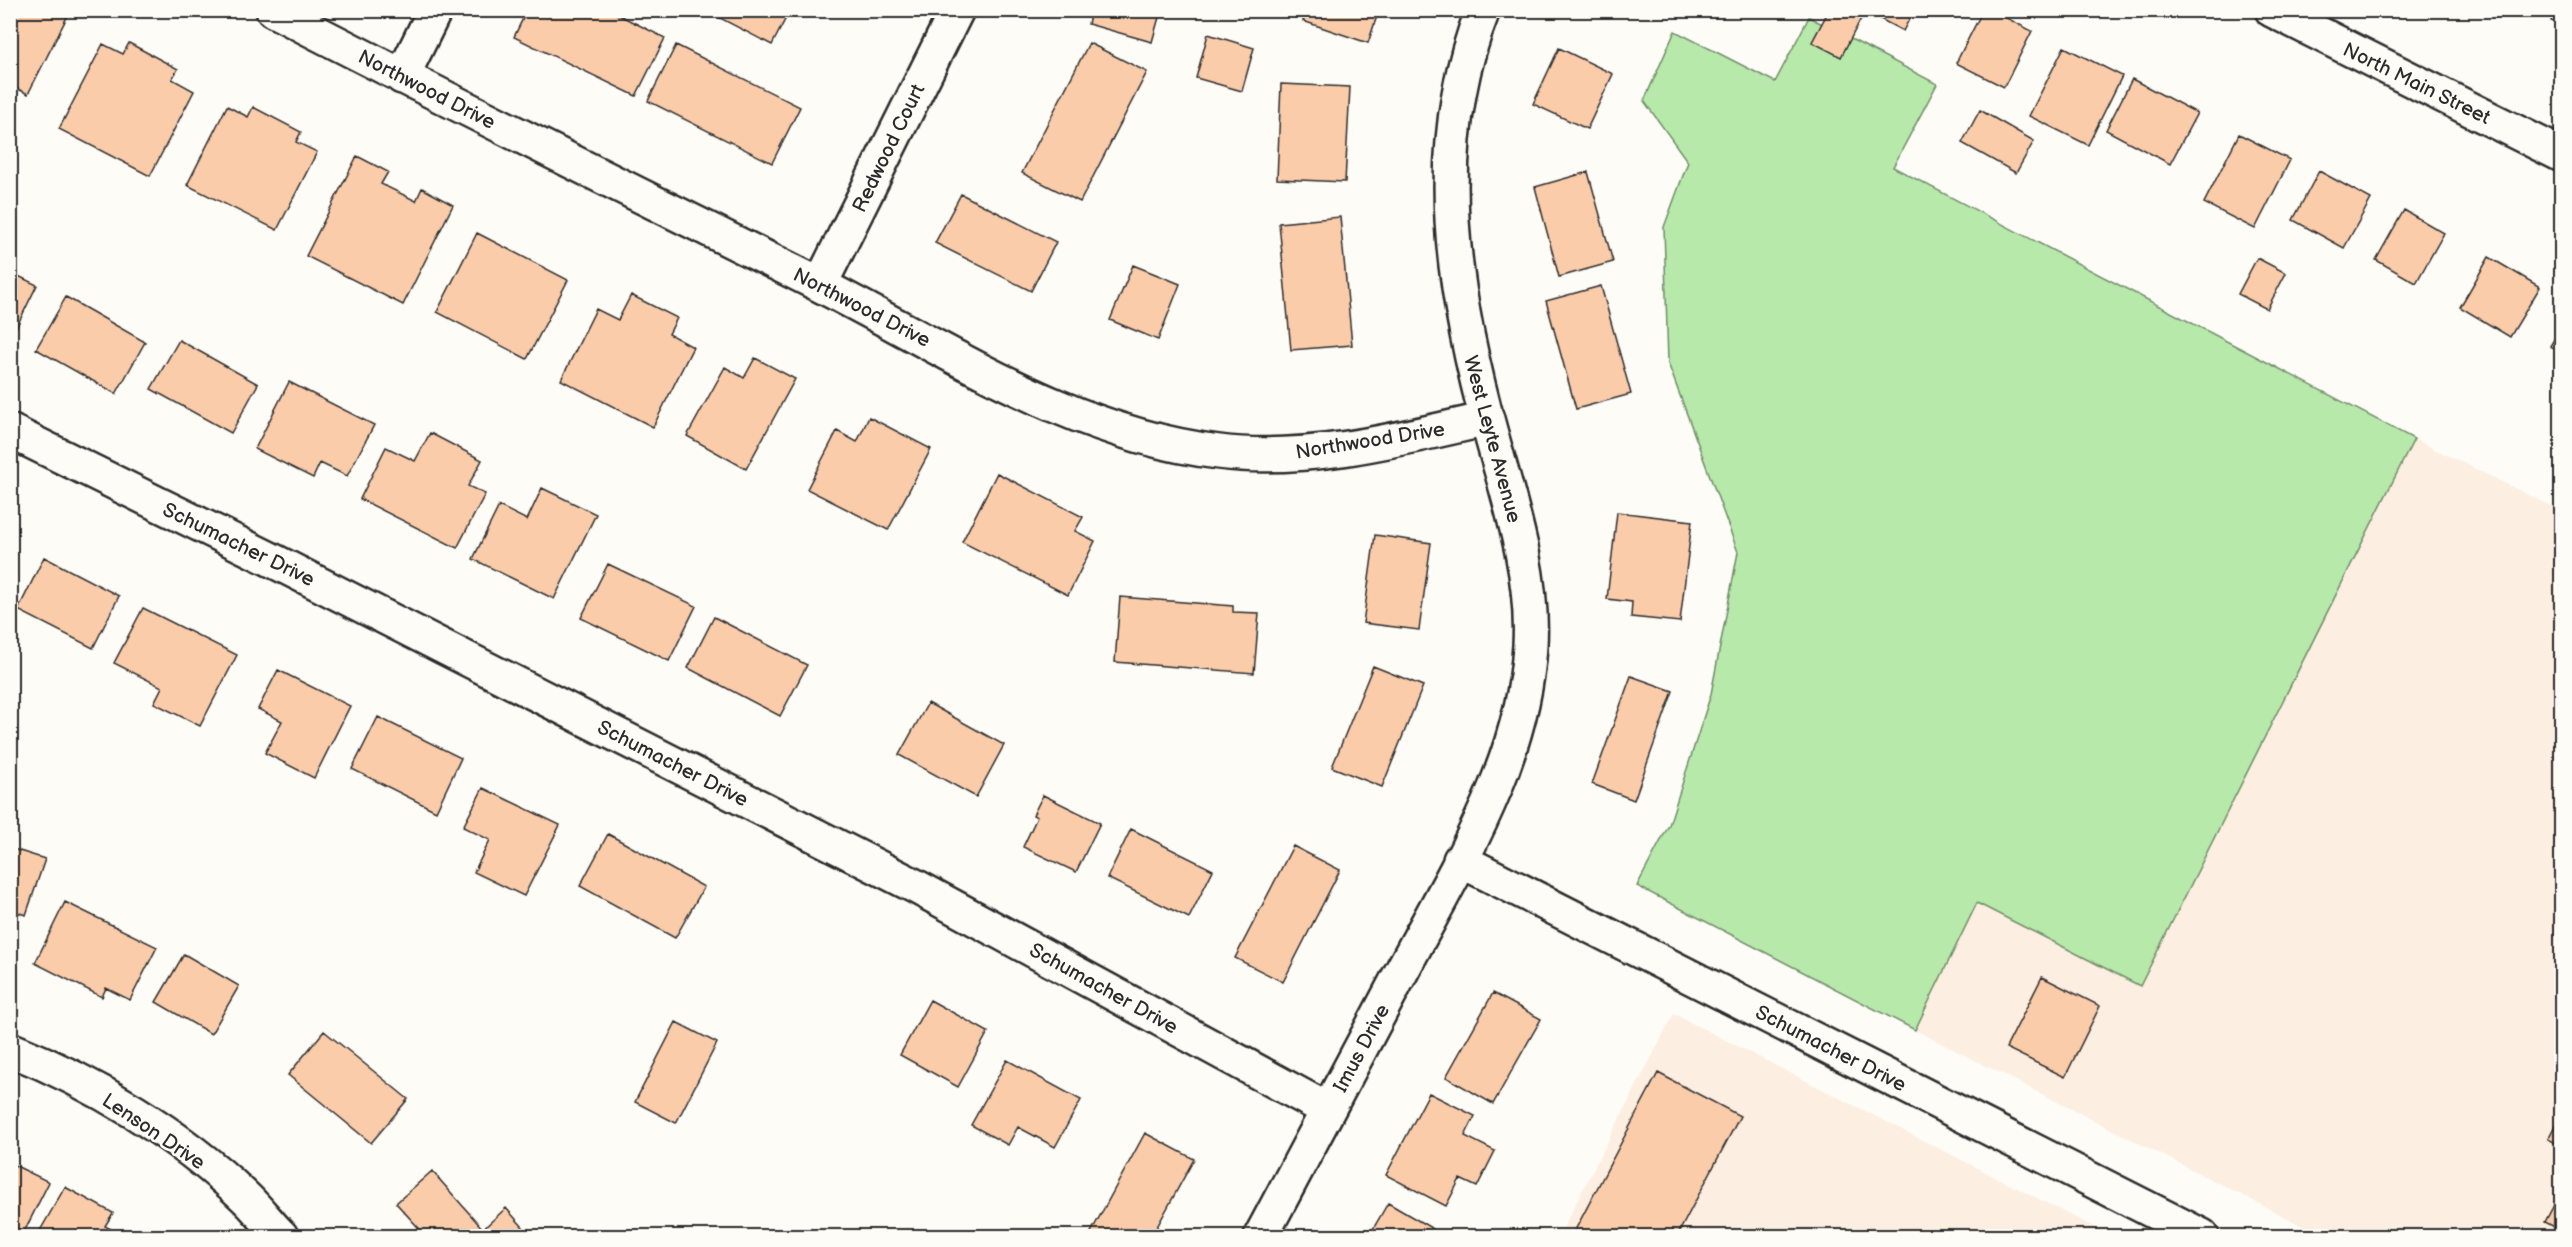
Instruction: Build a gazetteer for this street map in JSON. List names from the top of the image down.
{
  "streets": {
    "street": [
      "North Main Street",
      "Northwood Drive",
      "Redwood Court",
      "West Leyte Avenue",
      "Schumacher Drive",
      "Imus Drive",
      "Lenson Drive"
    ]
  },
  "crossings": [
    ["Northwood Drive", "Redwood Court"],
    ["Northwood Drive", "West Leyte Avenue"],
    ["West Leyte Avenue", "Schumacher Drive"],
    ["West Leyte Avenue", "Imus Drive"],
    ["Schumacher Drive", "Imus Drive"]
  ]
}
